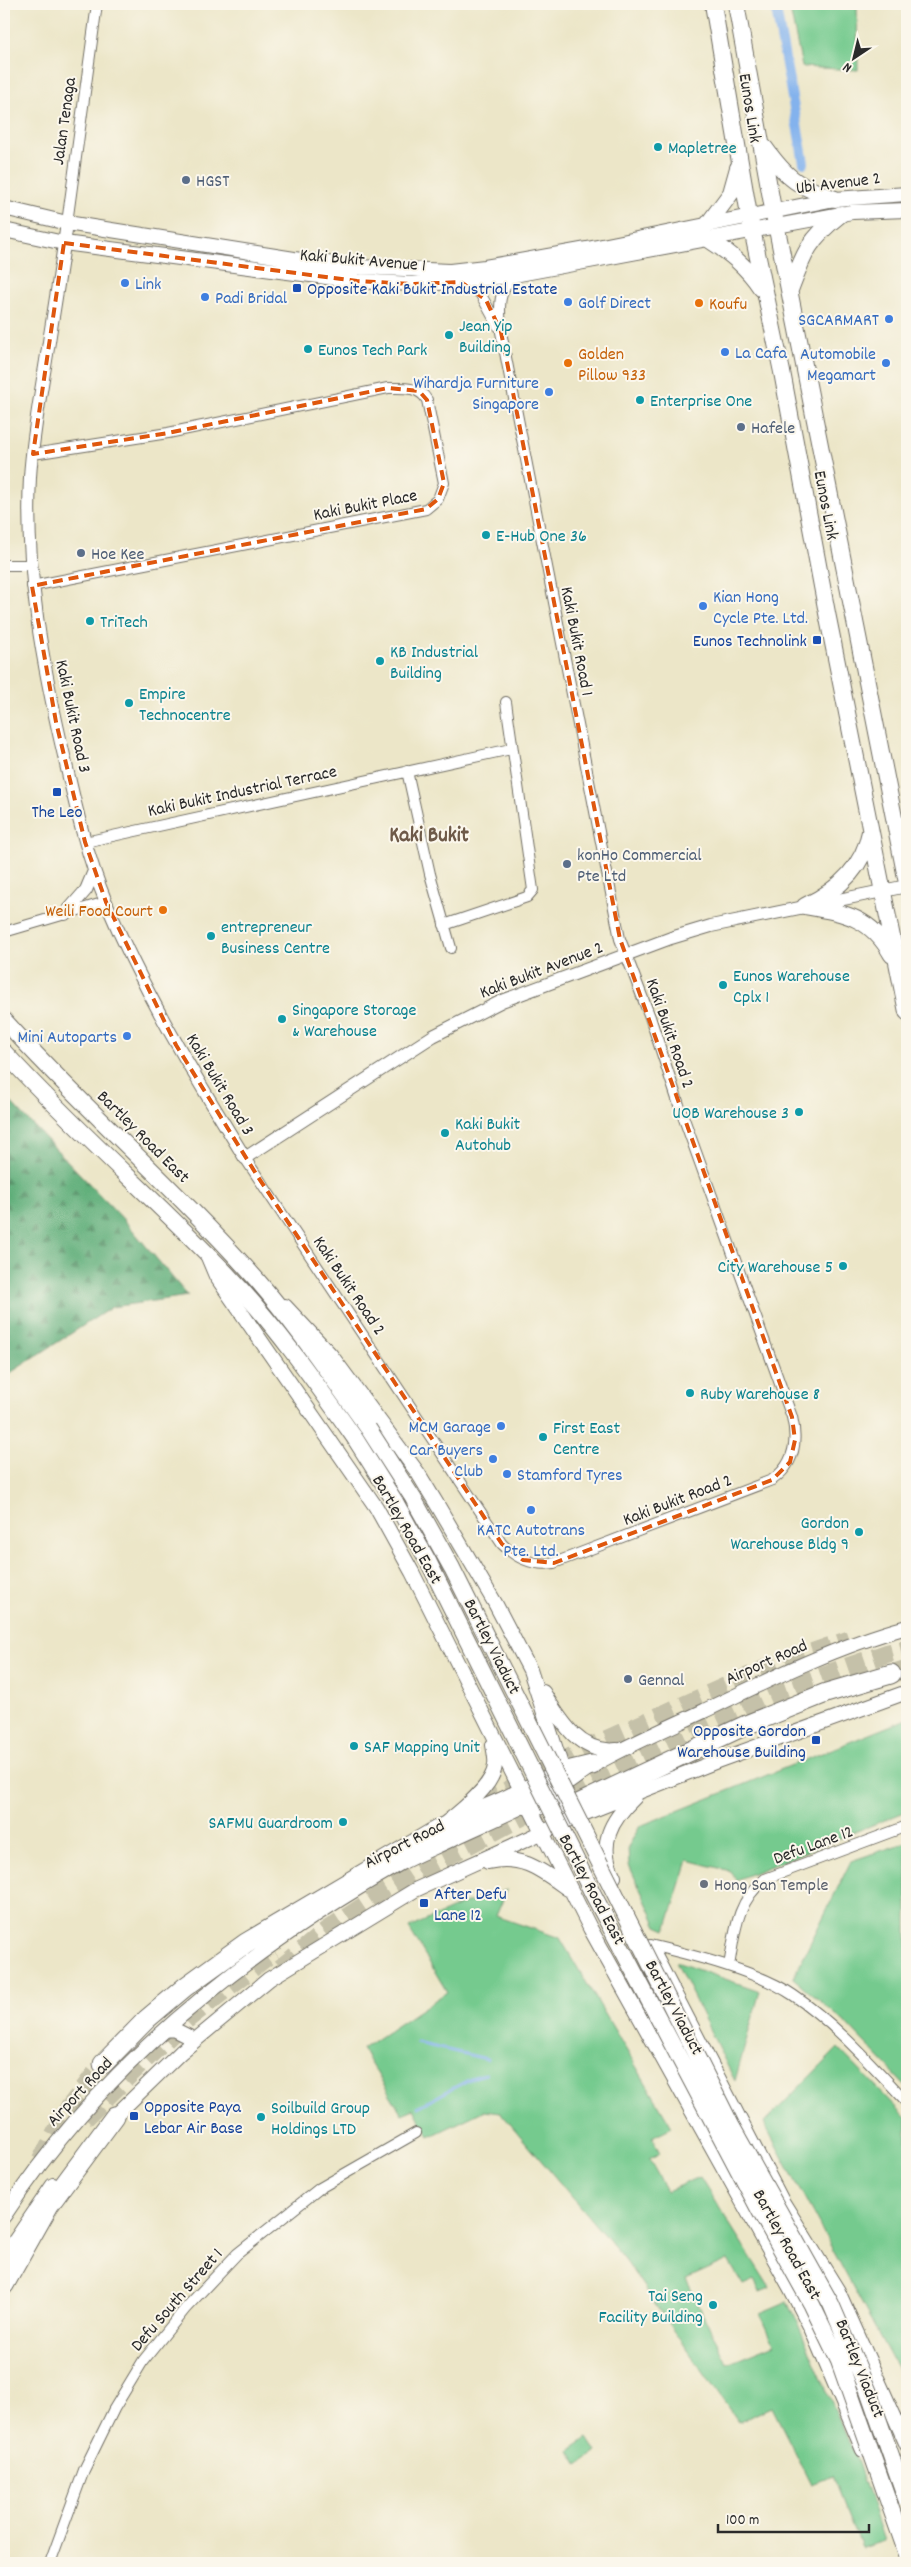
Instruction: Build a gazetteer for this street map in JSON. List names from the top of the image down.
{
  "streets": {
    "highway": ["Eunos Link", "Bartley Road East", "Bartley Viaduct"],
    "main road": ["Ubi Avenue 2", "Kaki Bukit Avenue 1", "Airport Road"],
    "street": [
      "Jalan Tenaga",
      "Kaki Bukit Place",
      "Kaki Bukit Road 1",
      "Kaki Bukit Road 3",
      "Kaki Bukit Industrial Terrace",
      "Kaki Bukit Avenue 2",
      "Kaki Bukit Road 2",
      "Defu Lane 12",
      "Defu South Street 1"
    ]
  },
  "crossings": [
    ["Eunos Link", "Ubi Avenue 2"],
    ["Eunos Link", "Kaki Bukit Avenue 1"],
    ["Eunos Link", "Kaki Bukit Avenue 2"],
    ["Jalan Tenaga", "Kaki Bukit Avenue 1"],
    ["Jalan Tenaga", "Kaki Bukit Road 3"],
    ["Ubi Avenue 2", "Kaki Bukit Avenue 1"],
    ["Kaki Bukit Avenue 1", "Kaki Bukit Road 1"],
    ["Kaki Bukit Avenue 1", "Kaki Bukit Road 3"],
    ["Kaki Bukit Place", "Kaki Bukit Road 3"],
    ["Kaki Bukit Road 1", "Kaki Bukit Avenue 2"],
    ["Kaki Bukit Road 1", "Kaki Bukit Road 2"],
    ["Kaki Bukit Road 3", "Kaki Bukit Industrial Terrace"],
    ["Kaki Bukit Road 3", "Kaki Bukit Avenue 2"],
    ["Kaki Bukit Road 3", "Kaki Bukit Road 2"],
    ["Kaki Bukit Avenue 2", "Kaki Bukit Road 2"],
    ["Bartley Road East", "Bartley Viaduct"],
    ["Bartley Road East", "Airport Road"]
  ],
  "districts": ["Kaki Bukit"],
  "places": {
    "other": [
      "Mapletree",
      "HGST",
      "Link",
      "Padi Bridal",
      "Golf Direct",
      "Koufu",
      "SGCARMART",
      "Jean Yip Building",
      "Eunos Tech Park",
      "La Cafa",
      "Golden Pillow 933",
      "Automobile Megamart",
      "Wihardja Furniture Singapore",
      "Enterprise One",
      "Hafele",
      "E-Hub One 36",
      "Hoe Kee",
      "Kian Hong Cycle Pte. Ltd.",
      "TriTech",
      "KB Industrial Building",
      "Empire Technocentre",
      "konHo Commercial Pte Ltd",
      "Weili Food Court",
      "entrepreneur Business Centre",
      "Eunos Warehouse Cplx 1",
      "Singapore Storage & Warehouse",
      "Mini Autoparts",
      "UOB Warehouse 3",
      "Kaki Bukit Autohub",
      "City Warehouse 5",
      "Ruby Warehouse 8",
      "MCM Garage",
      "First East Centre",
      "Car Buyers Club",
      "Stamford Tyres",
      "KATC Autotrans Pte. Ltd.",
      "Gordon Warehouse Bldg 9",
      "Gennal",
      "SAF Mapping Unit",
      "SAFMU Guardroom",
      "Hong San Temple",
      "Soilbuild Group Holdings LTD",
      "Tai Seng Facility Building"
    ],
    "transit": [
      "Opposite Kaki Bukit Industrial Estate",
      "Eunos Technolink",
      "The Leo",
      "Opposite Gordon Warehouse Building",
      "After Defu Lane 12",
      "Opposite Paya Lebar Air Base"
    ]
  },
  "scale_bar": "100 m",
  "north": "bottom left"
}
